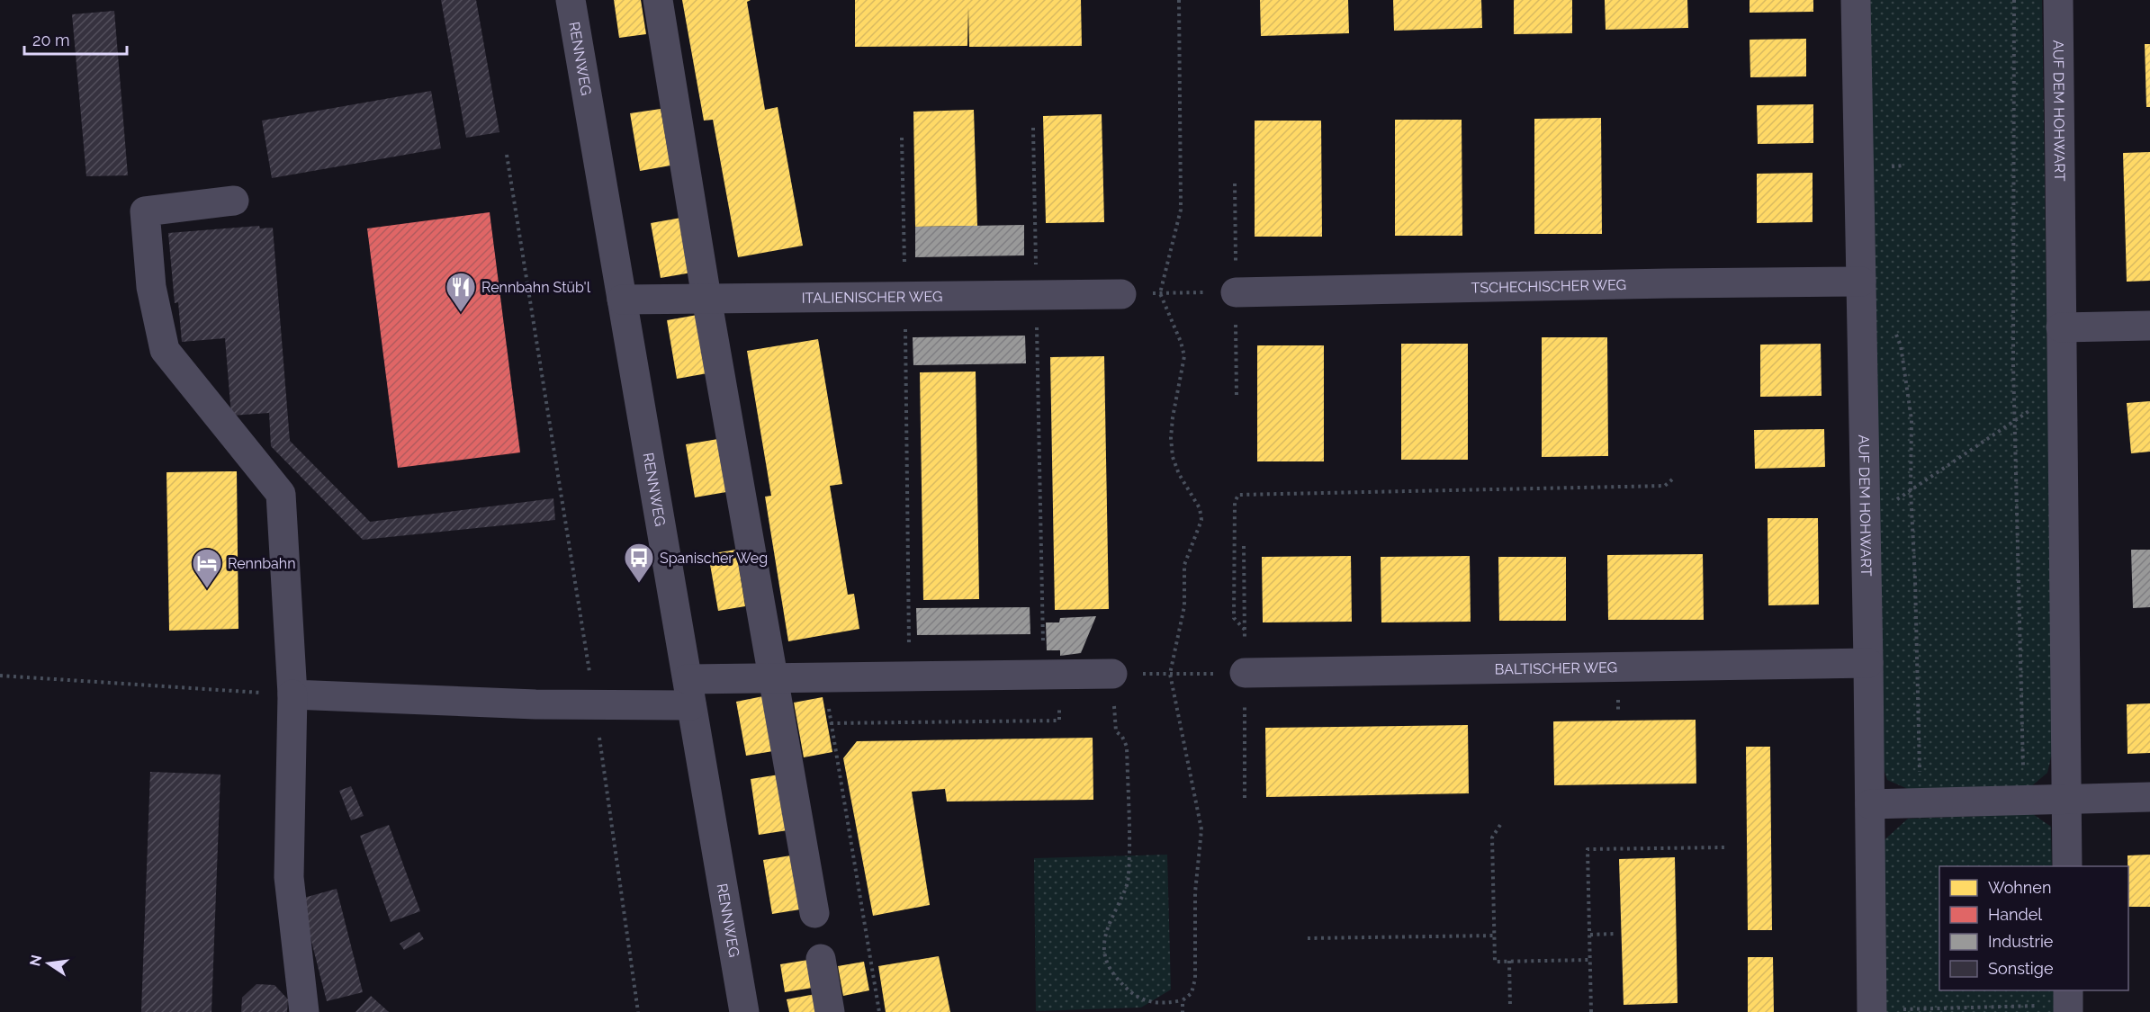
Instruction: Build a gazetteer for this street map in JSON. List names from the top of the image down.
{
  "streets": {
    "street": [
      "RENNWEG",
      "AUF DEM HOHWART",
      "TSCHECHISCHER WEG",
      "ITALIENISCHER WEG",
      "BALTISCHER WEG"
    ]
  },
  "crossings": [
    ["RENNWEG", "ITALIENISCHER WEG"],
    ["AUF DEM HOHWART", "TSCHECHISCHER WEG"],
    ["AUF DEM HOHWART", "BALTISCHER WEG"]
  ],
  "places": {
    "restaurant": ["Rennbahn Stüb'l"],
    "bus stop": ["Spanischer Weg"],
    "hotel": ["Rennbahn"]
  },
  "legend": [
    "Wohnen",
    "Handel",
    "Industrie",
    "Sonstige"
  ],
  "scale_bar": "20 m",
  "north": "left"
}
